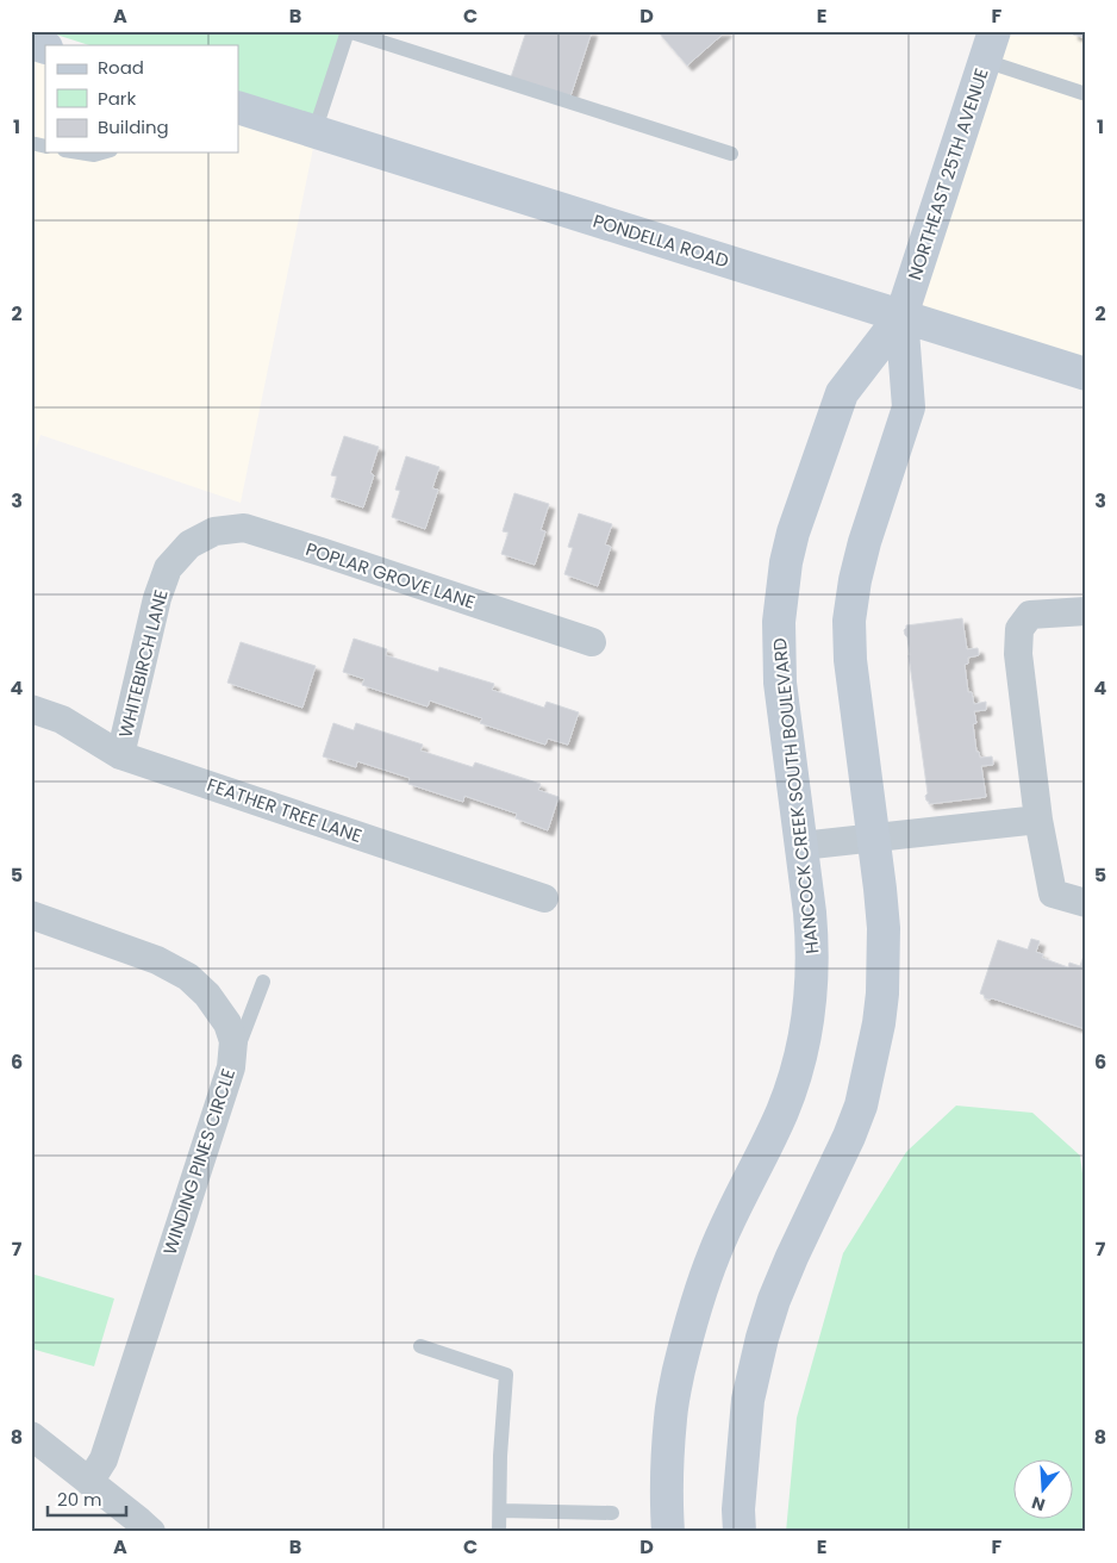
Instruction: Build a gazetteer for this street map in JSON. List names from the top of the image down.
{
  "streets": {
    "street": [
      "NORTHEAST 25TH AVENUE",
      "PONDELLA ROAD",
      "POPLAR GROVE LANE",
      "WHITEBIRCH LANE",
      "HANCOCK CREEK SOUTH BOULEVARD",
      "FEATHER TREE LANE",
      "WINDING PINES CIRCLE"
    ]
  },
  "crossings": [
    ["NORTHEAST 25TH AVENUE", "PONDELLA ROAD"],
    ["NORTHEAST 25TH AVENUE", "HANCOCK CREEK SOUTH BOULEVARD"],
    ["PONDELLA ROAD", "HANCOCK CREEK SOUTH BOULEVARD"],
    ["POPLAR GROVE LANE", "WHITEBIRCH LANE"],
    ["WHITEBIRCH LANE", "FEATHER TREE LANE"]
  ],
  "legend": ["Road", "Park", "Building"],
  "scale_bar": "20 m",
  "north": "bottom",
  "grid": {
    "columns": [
      "A",
      "B",
      "C",
      "D",
      "E",
      "F"
    ],
    "rows": [
      "1",
      "2",
      "3",
      "4",
      "5",
      "6",
      "7",
      "8"
    ]
  }
}
